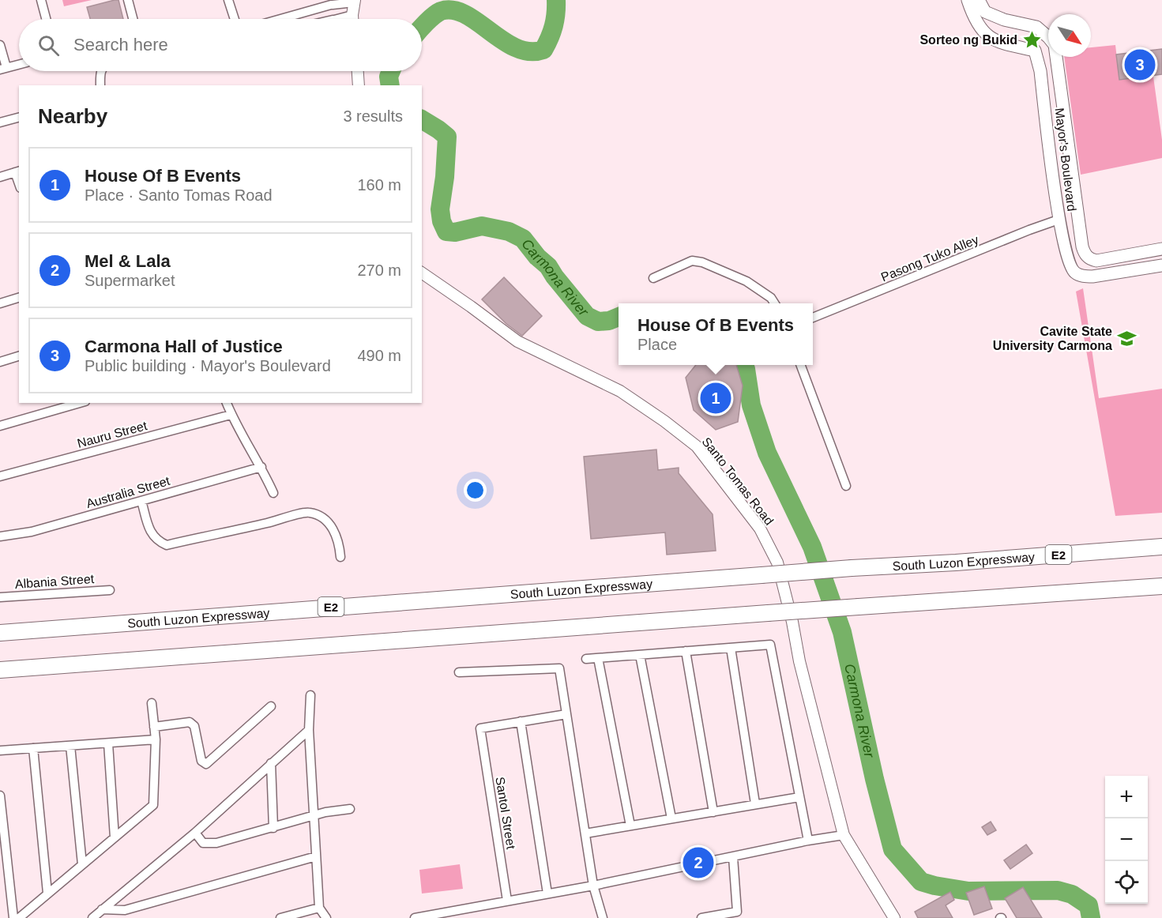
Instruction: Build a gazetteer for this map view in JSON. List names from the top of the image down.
{
  "streets": {
    "highway": ["E2", "South Luzon Expressway"],
    "main road": ["Mayor's Boulevard"],
    "street": [
      "Pasong Tuko Alley",
      "Nauru Street",
      "Santo Tomas Road",
      "Australia Street",
      "Albania Street",
      "Santol Street"
    ]
  },
  "crossings": [
    ["Mayor's Boulevard", "Pasong Tuko Alley"]
  ],
  "water": ["Carmona River"],
  "places": {
    "place": ["Sorteo ng Bukid"],
    "school or university": ["Cavite State University Carmona"]
  },
  "north": "bottom right",
  "page": {
    "search": "Search here",
    "pins": ["3", "1", "2"],
    "heading": ["Nearby", "3 results"],
    "list": [
      {
        "mark": "1",
        "name": "House Of B Events",
        "note": "Place · Santo Tomas Road",
        "value": "160 m"
      },
      {
        "mark": "2",
        "name": "Mel & Lala",
        "note": "Supermarket",
        "value": "270 m"
      },
      {
        "mark": "3",
        "name": "Carmona Hall of Justice",
        "note": "Public building · Mayor's Boulevard",
        "value": "490 m"
      }
    ],
    "popup": ["House Of B Events", "Place"],
    "map_buttons": ["+", "−"]
  }
}
